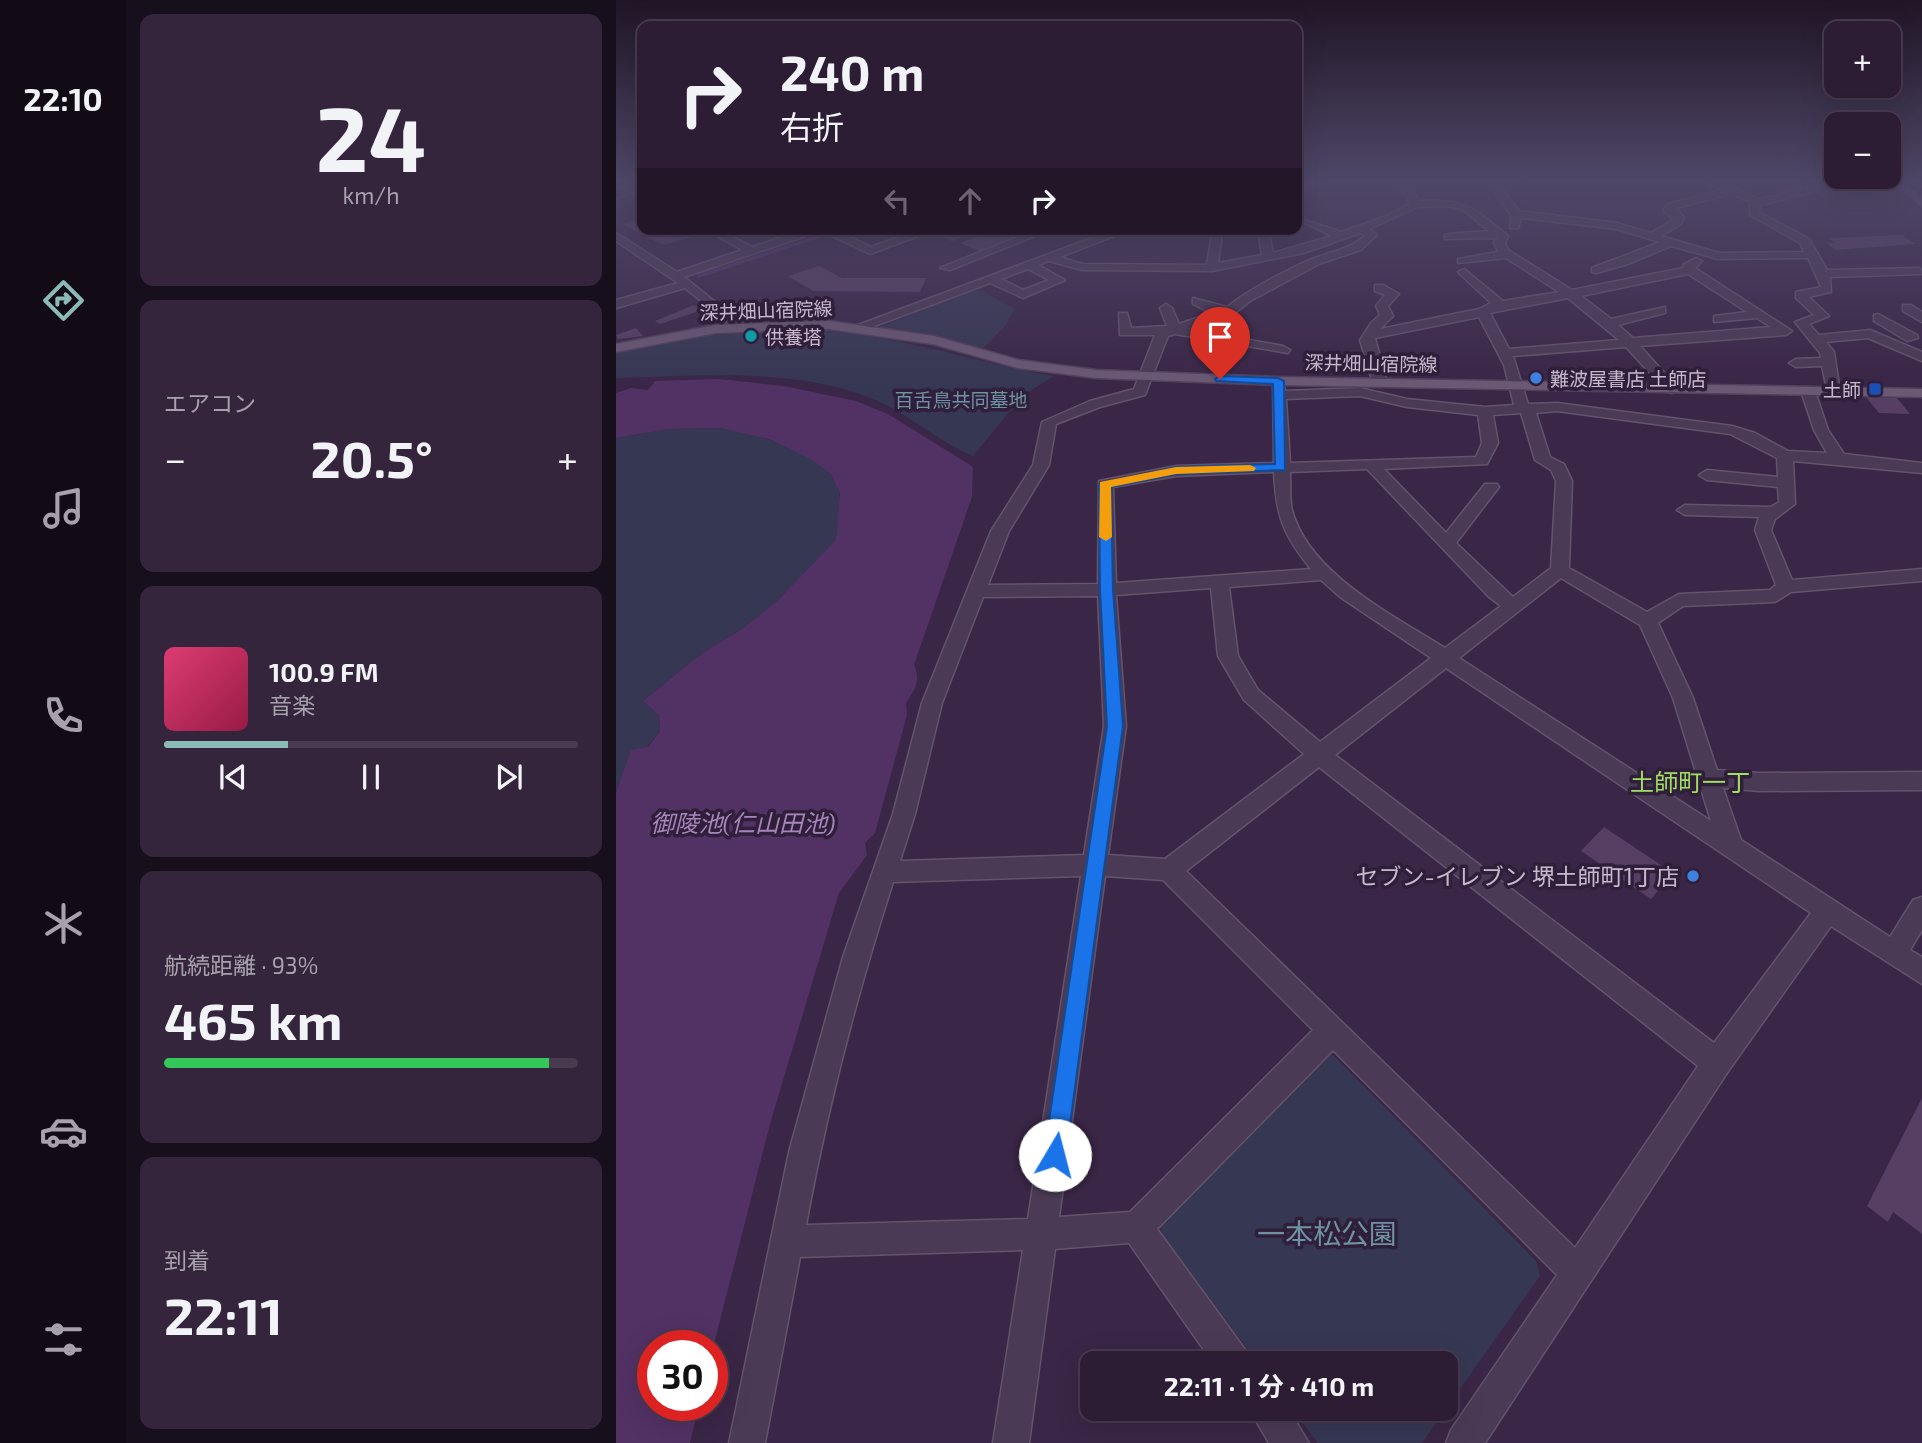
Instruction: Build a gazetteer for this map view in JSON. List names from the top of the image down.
{
  "streets": {
    "main road": ["深井畑山宿院線"]
  },
  "districts": ["土師町一丁"],
  "water": ["御陵池(仁山田池)"],
  "parks": ["百舌鳥共同墓地", "一本松公園"],
  "places": {
    "other": ["供養塔", "難波屋書店 土師店", "セブン-イレブン 堺土師町1丁店"],
    "transit": ["土師"]
  },
  "page": {
    "tabs": "22:10",
    "tile": [
      ["24", "km/h"],
      "エアコン",
      ["航続距離 · 93%", "465 km"],
      ["到着", "22:11"]
    ],
    "map_buttons": ["+", "−"],
    "turn": ["240 m", "右折"],
    "heat": ["−", "20.5°", "+"],
    "song": ["100.9 FM", "音楽"],
    "limit": "30",
    "trip": "22:11 · 1 分 · 410 m"
  }
}
